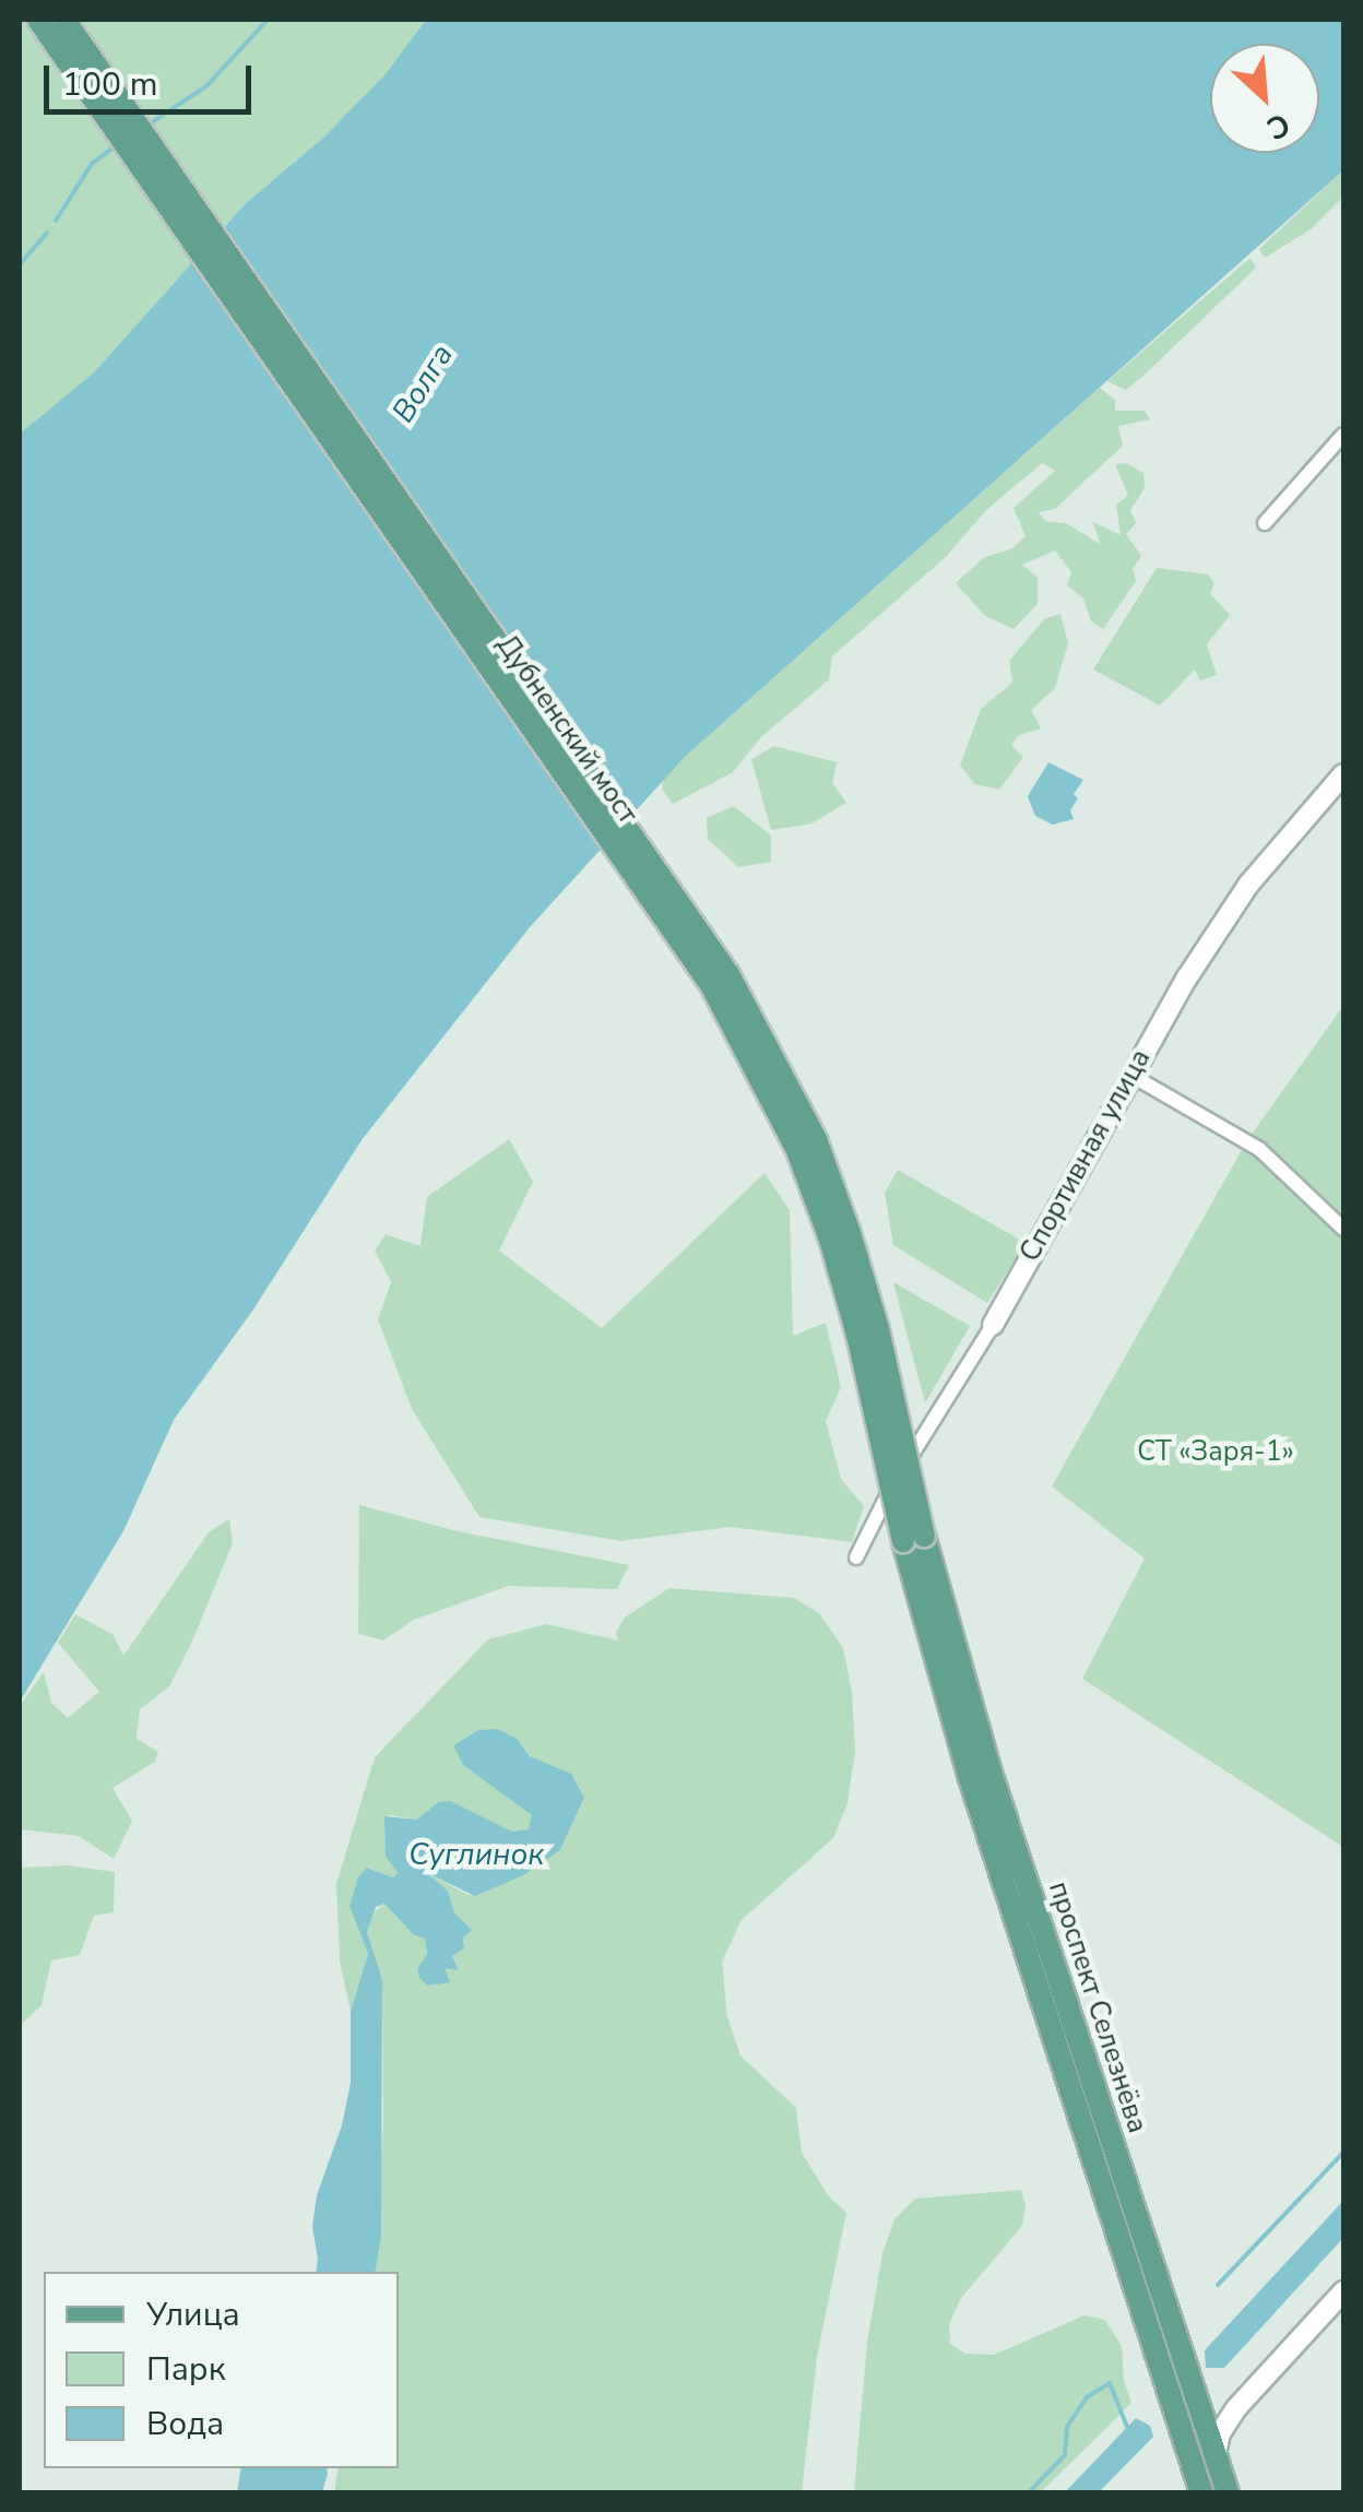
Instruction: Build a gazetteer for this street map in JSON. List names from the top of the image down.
{
  "streets": {
    "main road": ["Дубненский мост", "проспект Селезнёва"],
    "street": ["Спортивная улица"]
  },
  "crossings": [
    ["Дубненский мост", "проспект Селезнёва"]
  ],
  "water": ["Волга", "Суглинок"],
  "parks": ["СТ «Заря-1»"],
  "legend": ["Улица", "Парк", "Вода"],
  "scale_bar": "100 m",
  "north": "bottom right"
}
